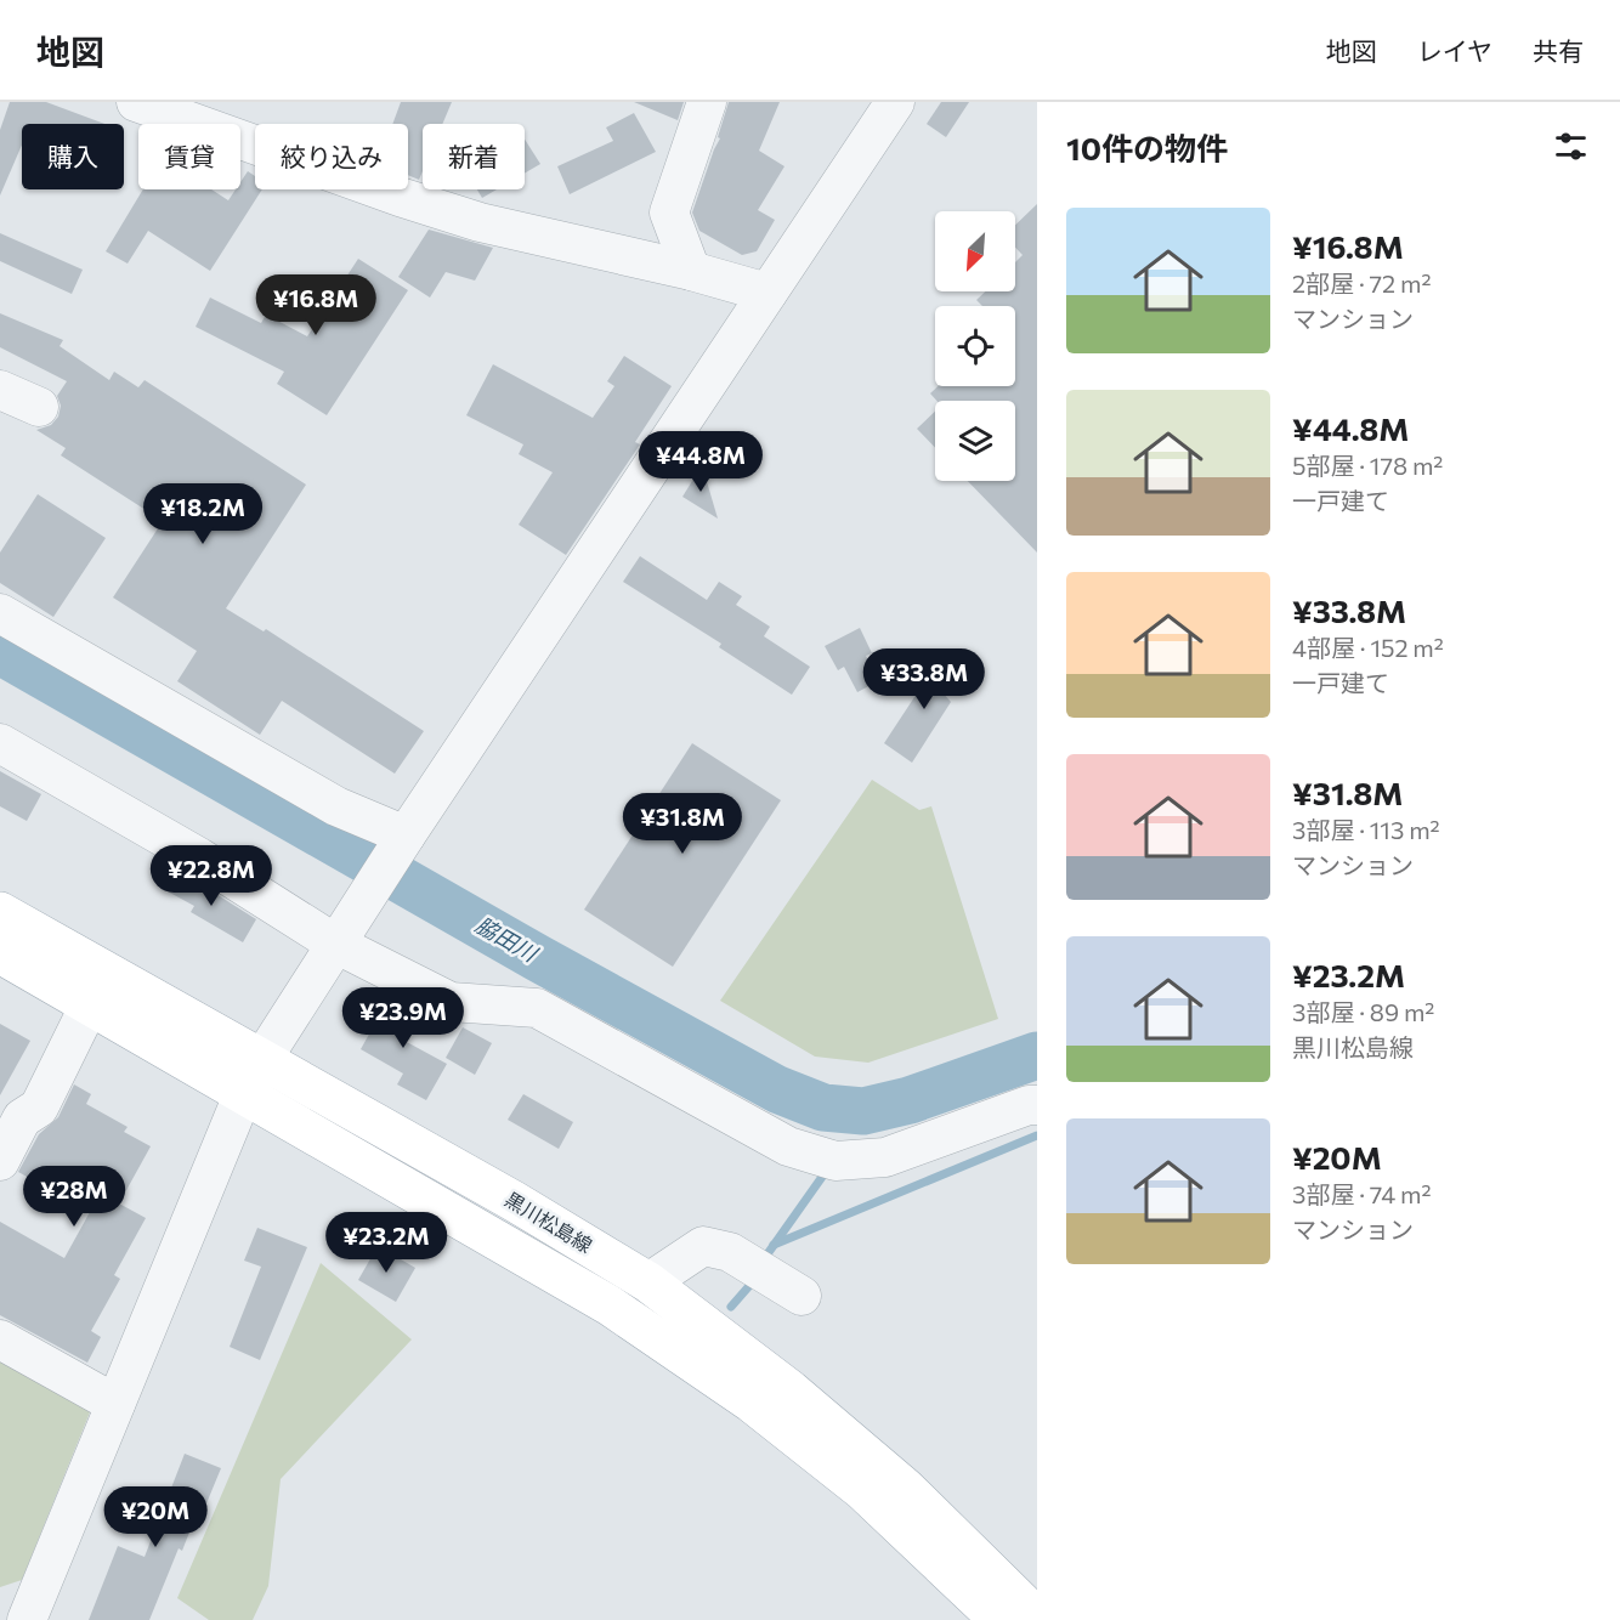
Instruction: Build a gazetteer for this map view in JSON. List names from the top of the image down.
{
  "streets": {
    "main road": ["黒川松島線"]
  },
  "water": ["脇田川"],
  "north": "bottom left",
  "page": {
    "header": "地図",
    "nav": ["地図", "レイヤ", "共有"],
    "heading": "10件の物件",
    "chip": [
      "購入",
      "賃貸",
      "絞り込み",
      "新着"
    ],
    "list": [
      {
        "name": "¥16.8M",
        "note": "2部屋 · 72 m² · マンション"
      },
      {
        "name": "¥44.8M",
        "note": "5部屋 · 178 m² · 一戸建て"
      },
      {
        "name": "¥33.8M",
        "note": "4部屋 · 152 m² · 一戸建て"
      },
      {
        "name": "¥31.8M",
        "note": "3部屋 · 113 m² · マンション"
      },
      {
        "name": "¥23.2M",
        "note": "3部屋 · 89 m² · 黒川松島線"
      },
      {
        "name": "¥20M",
        "note": "3部屋 · 74 m² · マンション"
      }
    ],
    "price": [
      "¥16.8M",
      "¥44.8M",
      "¥18.2M",
      "¥33.8M",
      "¥31.8M",
      "¥22.8M",
      "¥23.9M",
      "¥28M",
      "¥23.2M",
      "¥20M"
    ]
  }
}
